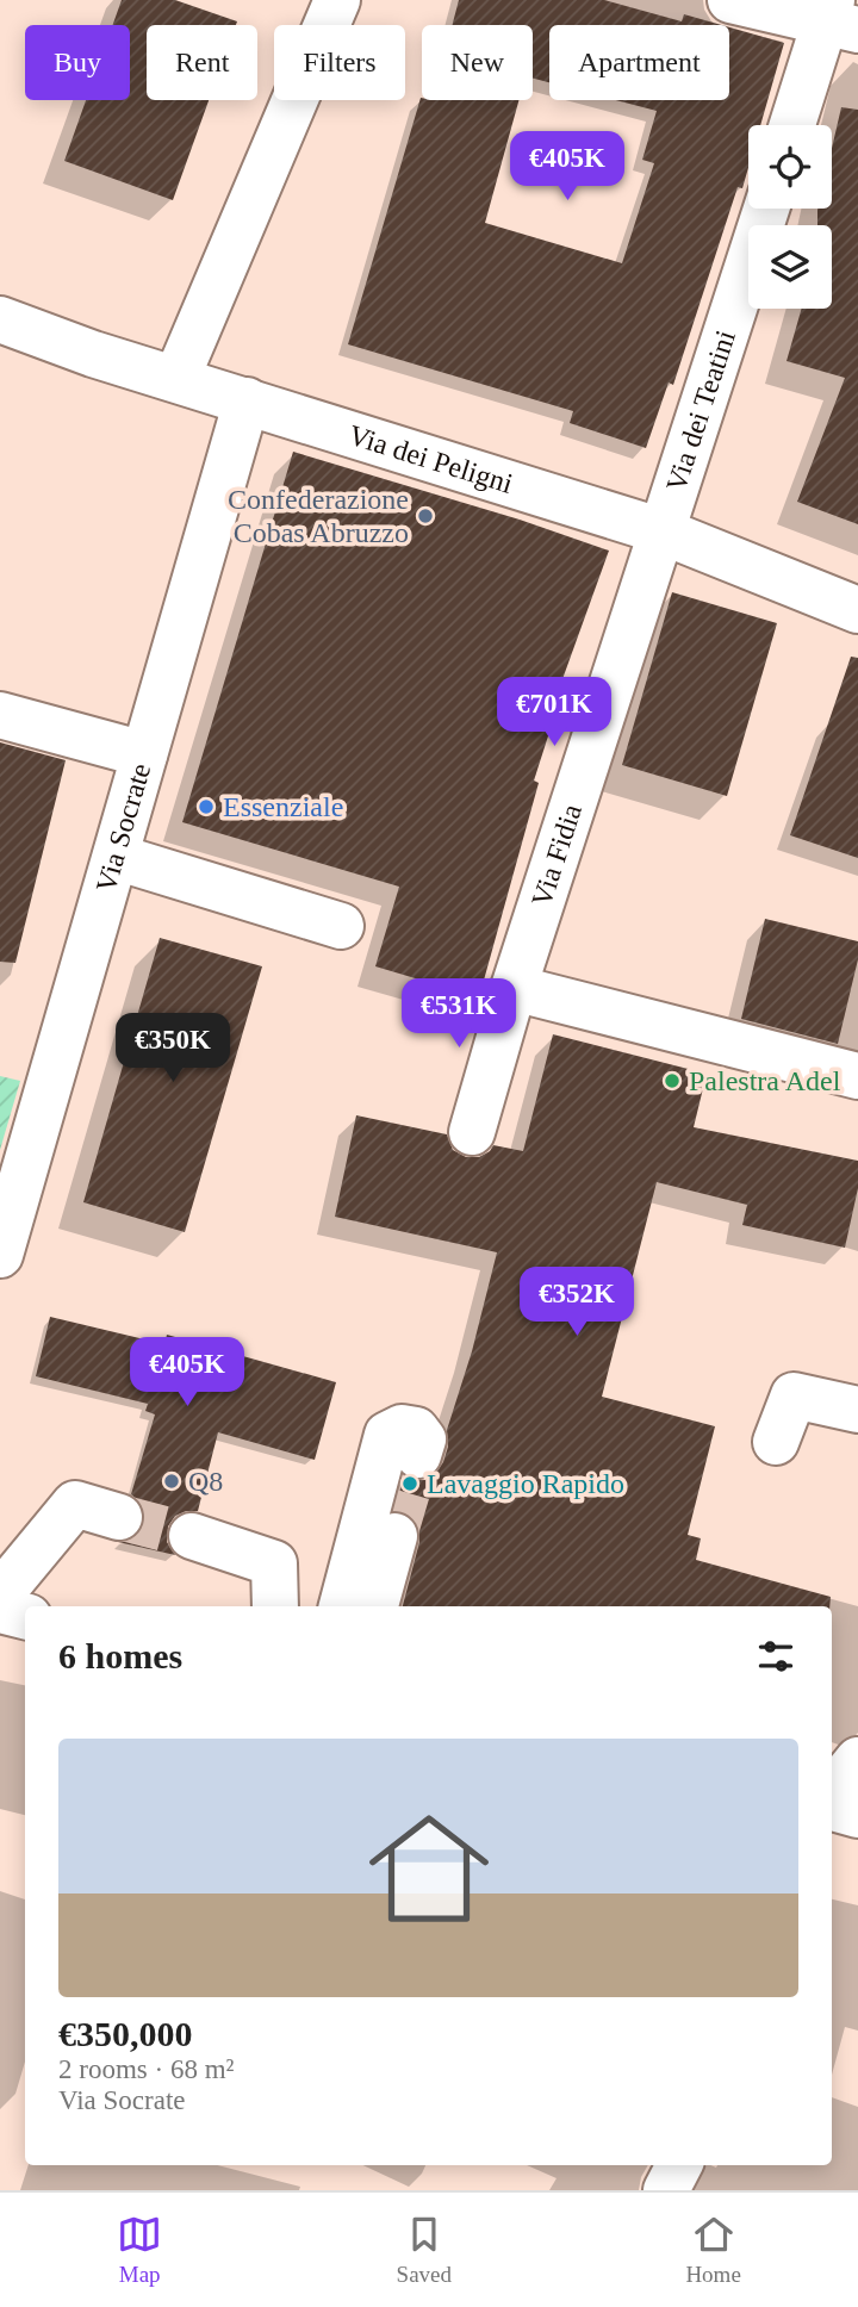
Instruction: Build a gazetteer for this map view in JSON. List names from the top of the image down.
{
  "streets": {
    "street": [
      "Via dei Teatini",
      "Via dei Peligni",
      "Via Socrate",
      "Via Fidia"
    ]
  },
  "crossings": [
    ["Via dei Teatini", "Via dei Peligni"],
    ["Via dei Teatini", "Via Fidia"],
    ["Via dei Peligni", "Via Socrate"],
    ["Via dei Peligni", "Via Fidia"]
  ],
  "places": [
    "Confederazione Cobas Abruzzo",
    "Essenziale",
    "Palestra Adel",
    "Q8",
    "Lavaggio Rapido"
  ],
  "page": {
    "chip": [
      "Buy",
      "Rent",
      "Filters",
      "New",
      "Apartment"
    ],
    "price": [
      "€405K",
      "€701K",
      "€531K",
      "€350K",
      "€352K",
      "€405K"
    ],
    "heading": "6 homes",
    "list": [
      {
        "name": "€350,000",
        "note": "2 rooms · 68 m² · Via Socrate"
      }
    ],
    "tabs": ["Map", "Saved", "Home"]
  }
}
